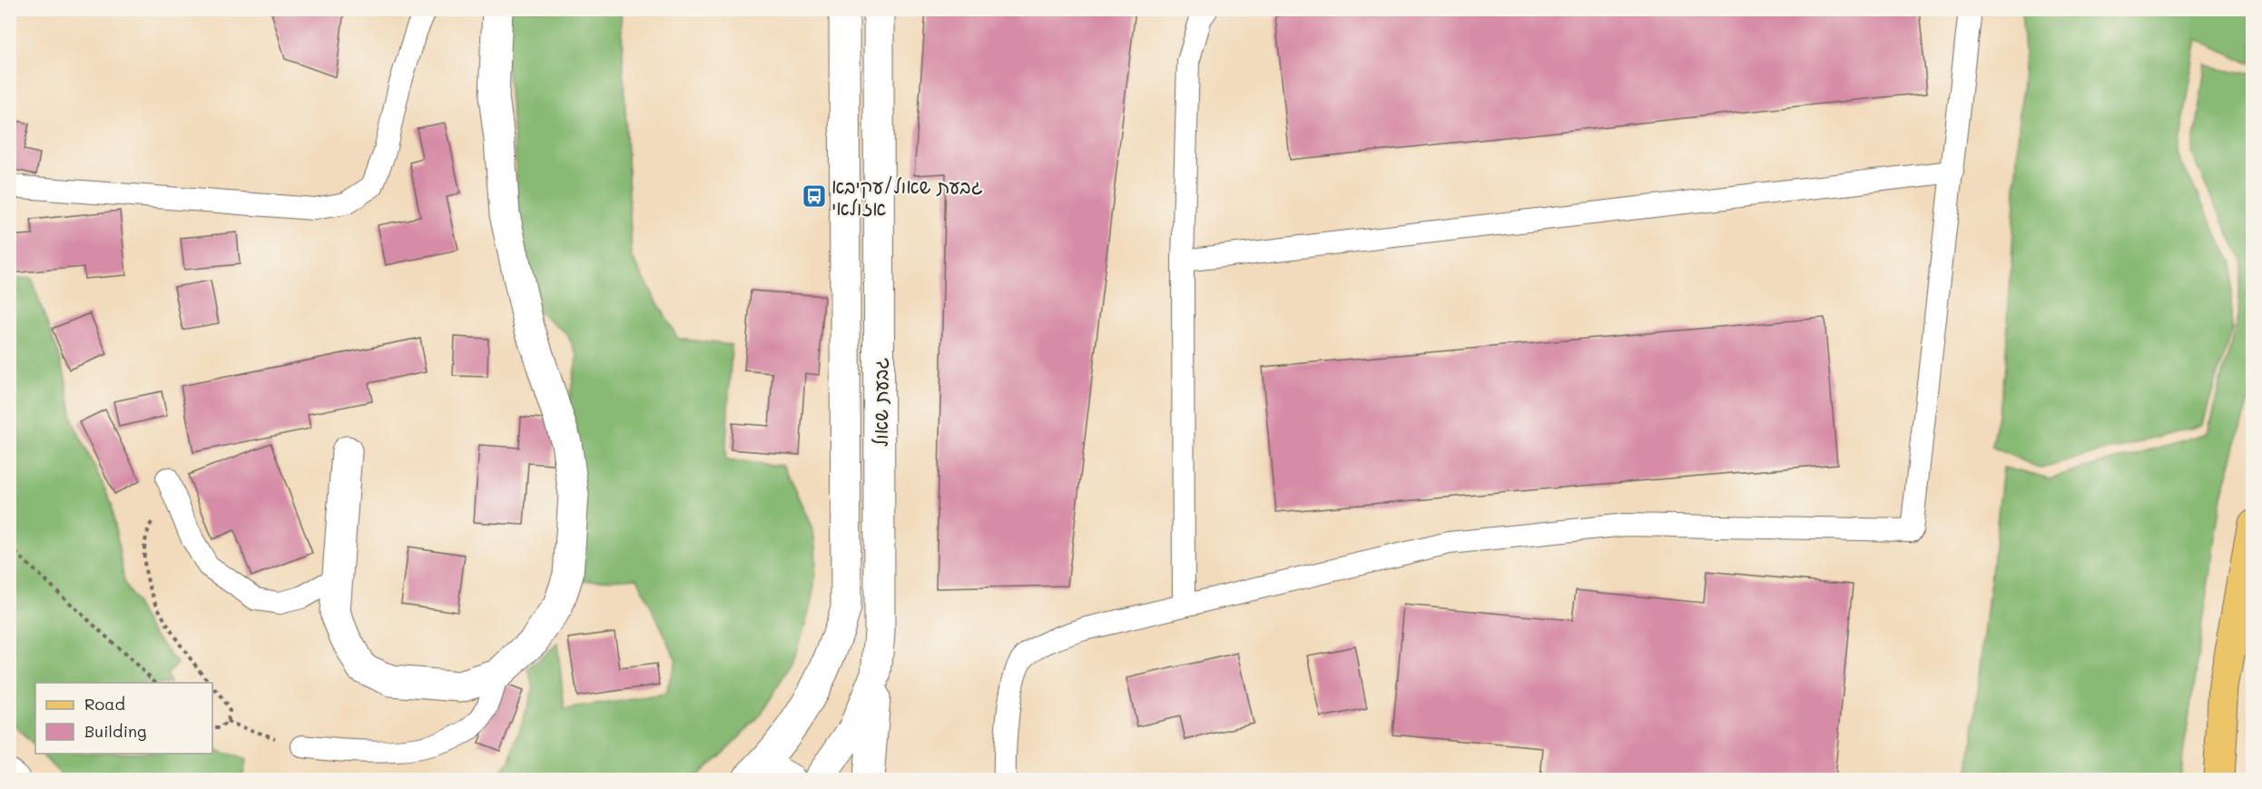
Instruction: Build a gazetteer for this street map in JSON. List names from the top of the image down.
{
  "streets": {
    "street": ["גבעת שאול"]
  },
  "places": {
    "bus stop": ["גבעת שאול/עקיבא אזולאי"]
  },
  "legend": ["Road", "Building"]
}
